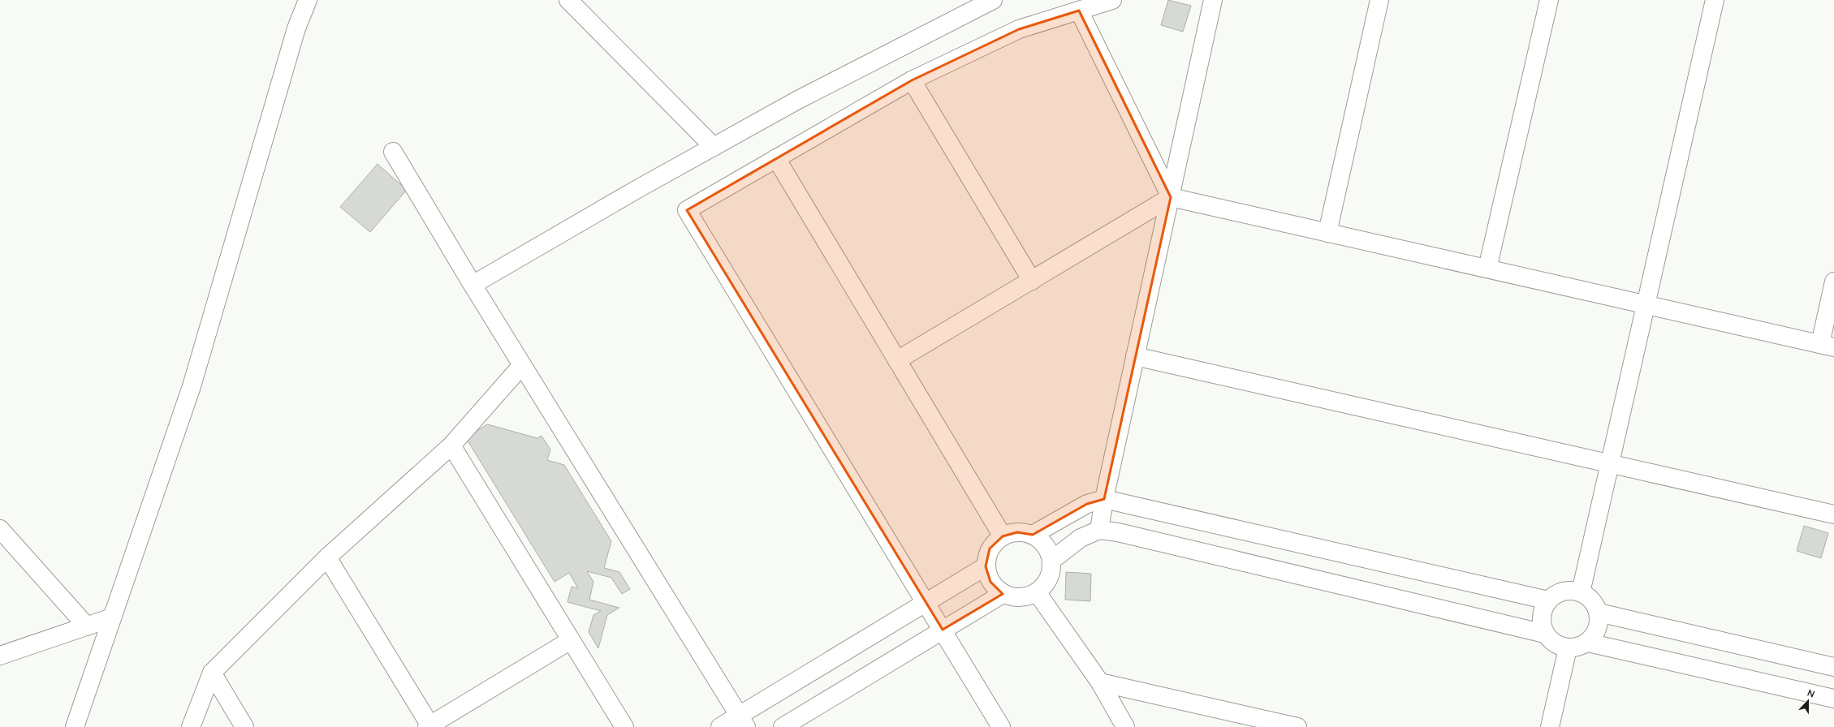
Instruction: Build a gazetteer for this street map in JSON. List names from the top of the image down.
{
  "north": "top"
}
